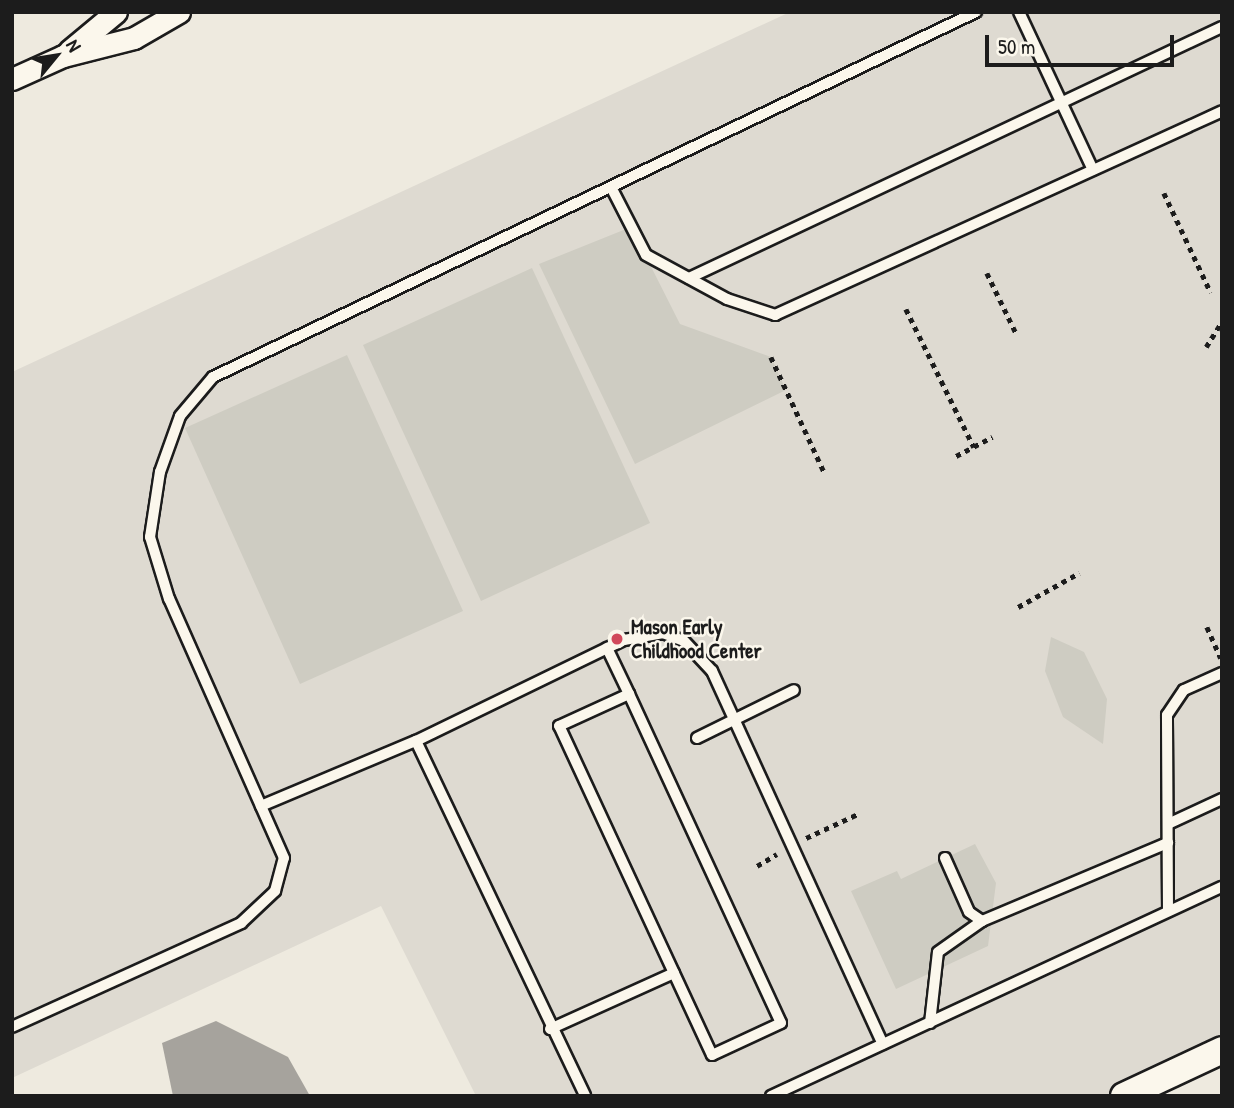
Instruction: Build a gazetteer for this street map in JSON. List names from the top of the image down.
{
  "places": ["Mason Early Childhood Center"],
  "scale_bar": "50 m",
  "north": "top right"
}
